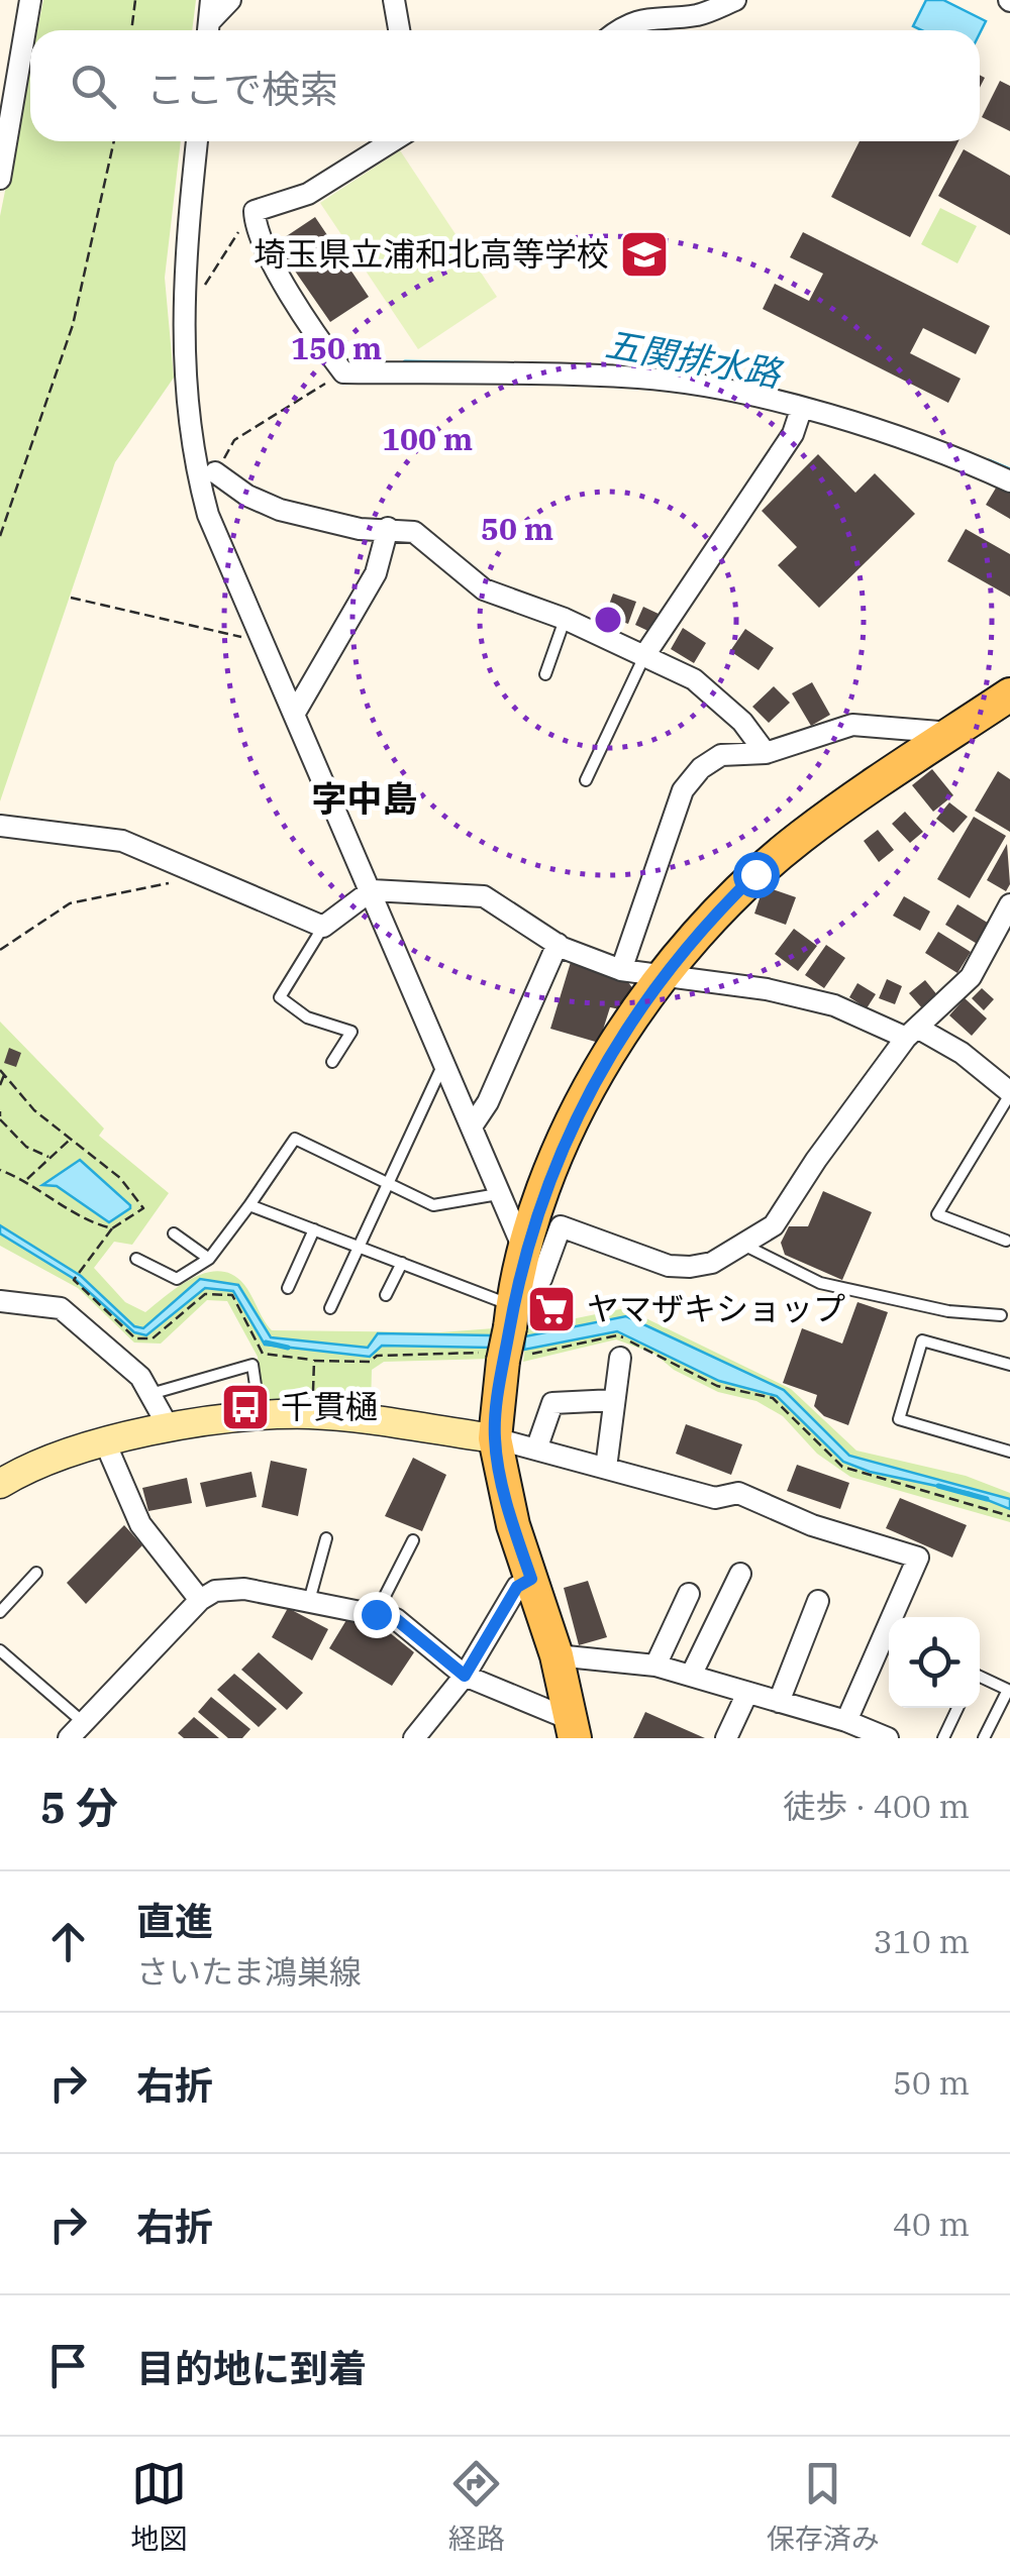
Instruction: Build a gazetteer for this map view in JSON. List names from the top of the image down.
{
  "districts": ["字中島"],
  "water": ["五関排水路"],
  "places": {
    "school or university": ["埼玉県立浦和北高等学校"],
    "supermarket": ["ヤマザキショップ"],
    "bus stop": ["千貫樋"]
  },
  "page": {
    "search": "ここで検索",
    "heading": ["5 分", "徒歩 · 400 m"],
    "list": [
      ["直進", "さいたま鴻巣線", "310 m"],
      ["右折", "50 m"],
      ["右折", "40 m"],
      "目的地に到着"
    ],
    "nav": ["地図", "経路", "保存済み"]
  },
  "rings": ["150 m", "100 m", "50 m"]
}
